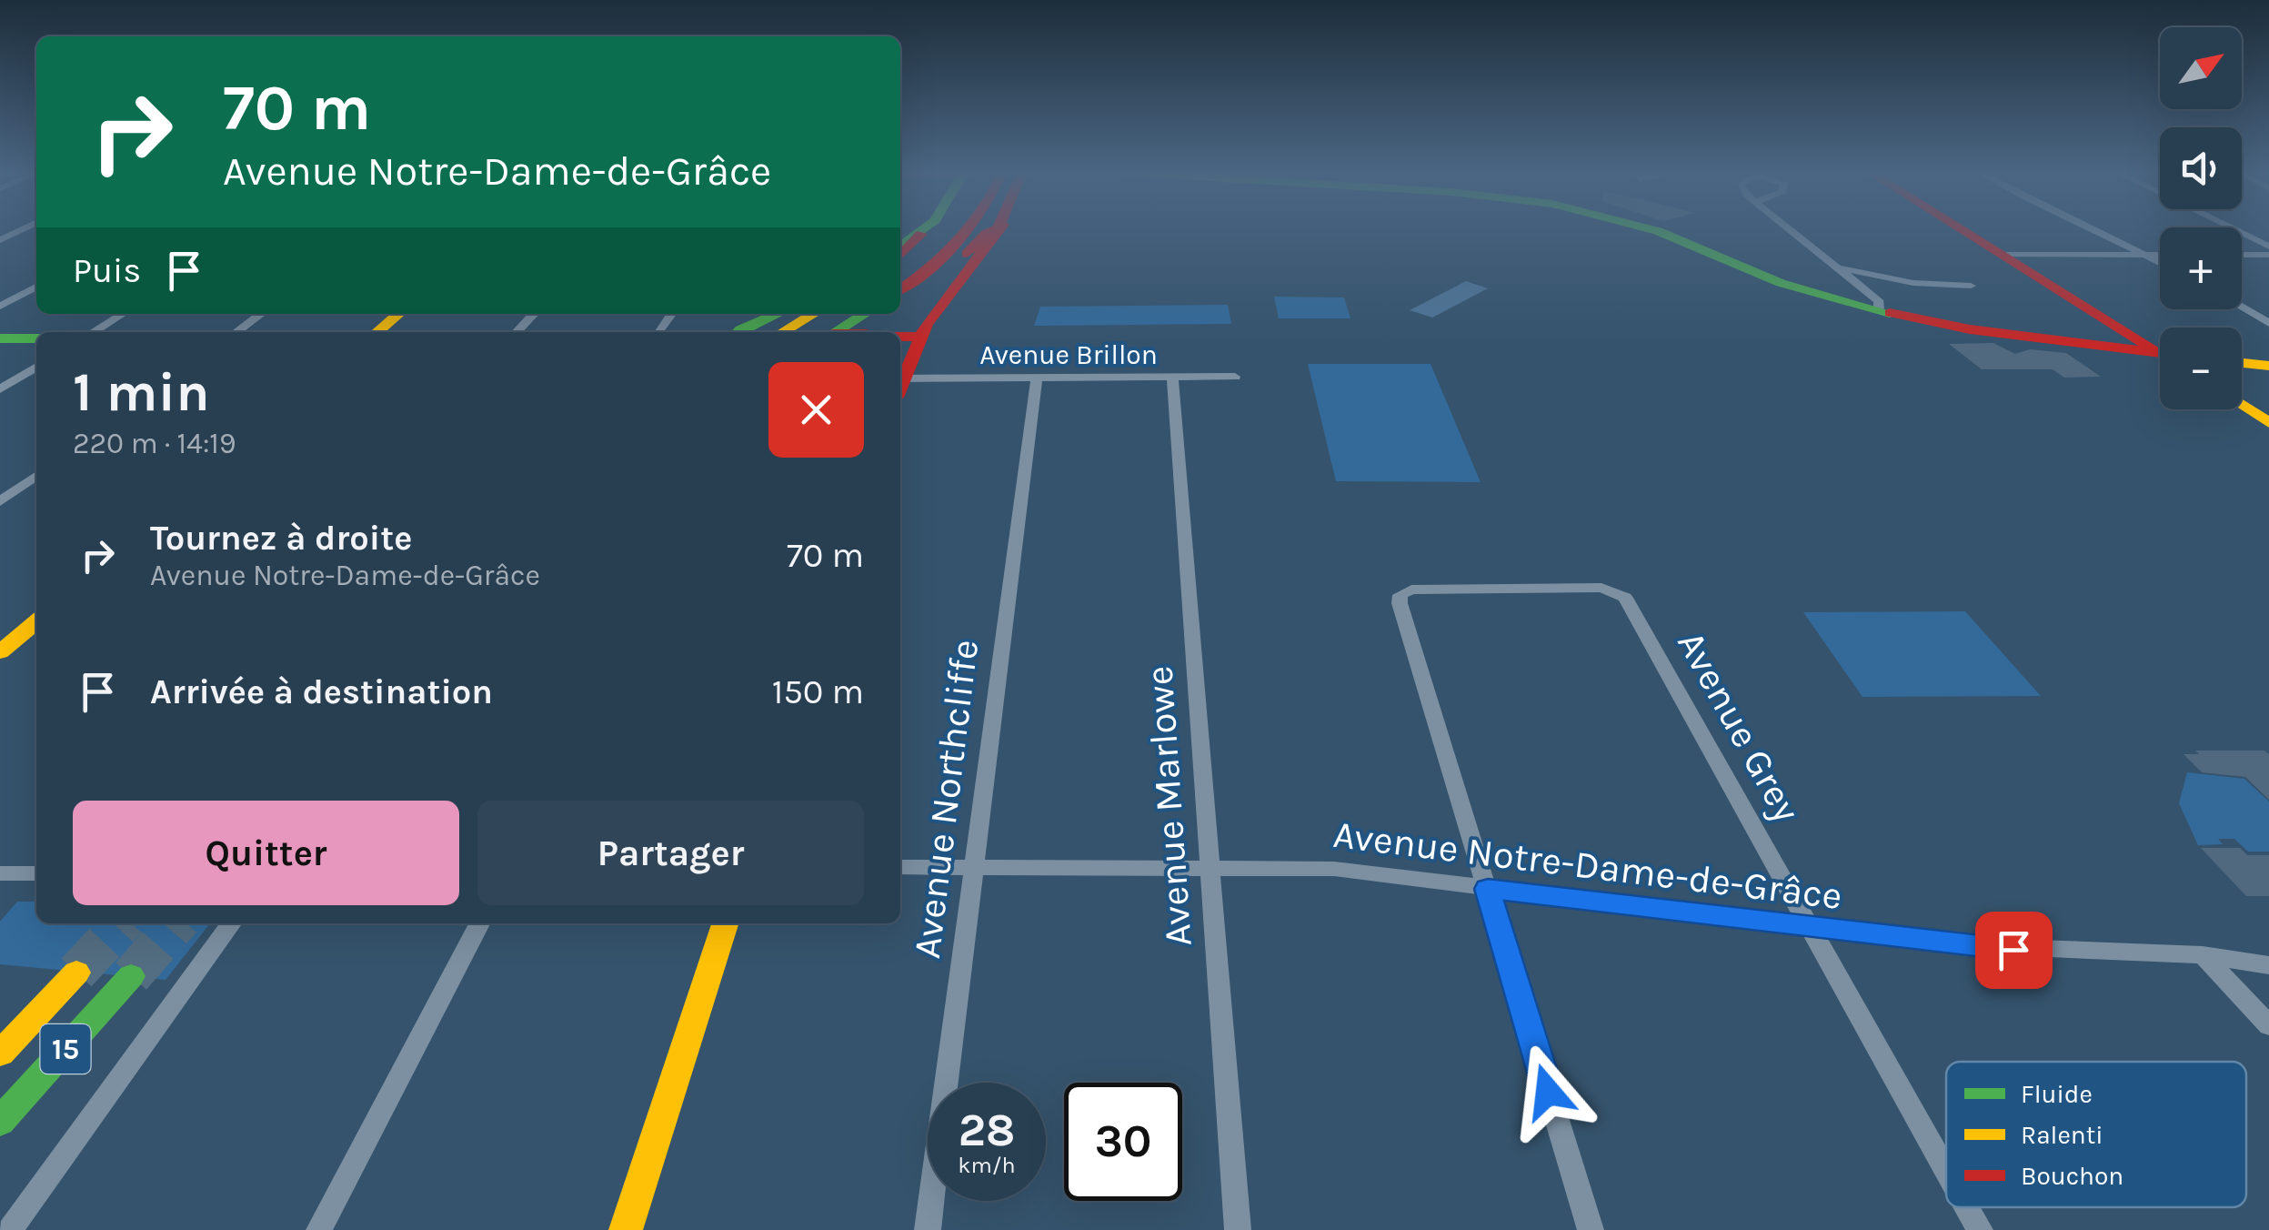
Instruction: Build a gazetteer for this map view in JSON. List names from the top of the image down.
{
  "streets": {
    "main road": ["15"],
    "street": [
      "Avenue Brillon",
      "Avenue Grey",
      "Avenue Northcliffe",
      "Avenue Marlowe",
      "Avenue Notre-Dame-de-Grâce"
    ]
  },
  "crossings": [
    ["Avenue Brillon", "Avenue Northcliffe"],
    ["Avenue Brillon", "Avenue Marlowe"],
    ["Avenue Grey", "Avenue Notre-Dame-de-Grâce"],
    ["Avenue Northcliffe", "Avenue Notre-Dame-de-Grâce"],
    ["Avenue Marlowe", "Avenue Notre-Dame-de-Grâce"]
  ],
  "legend": ["Fluide", "Ralenti", "Bouchon"],
  "north": "top right",
  "page": {
    "map_buttons": ["+", "−"],
    "turn": ["70 m", "Avenue Notre-Dame-de-Grâce"],
    "then": "Puis",
    "heading": ["1 min", "220 m · 14:19"],
    "list": [
      {
        "name": "Tournez à droite",
        "note": "Avenue Notre-Dame-de-Grâce",
        "value": "70 m"
      },
      {
        "name": "Arrivée à destination",
        "value": "150 m"
      }
    ],
    "buttons": ["Quitter", "Partager"],
    "speed": "28 km/h",
    "limit": "30"
  }
}
